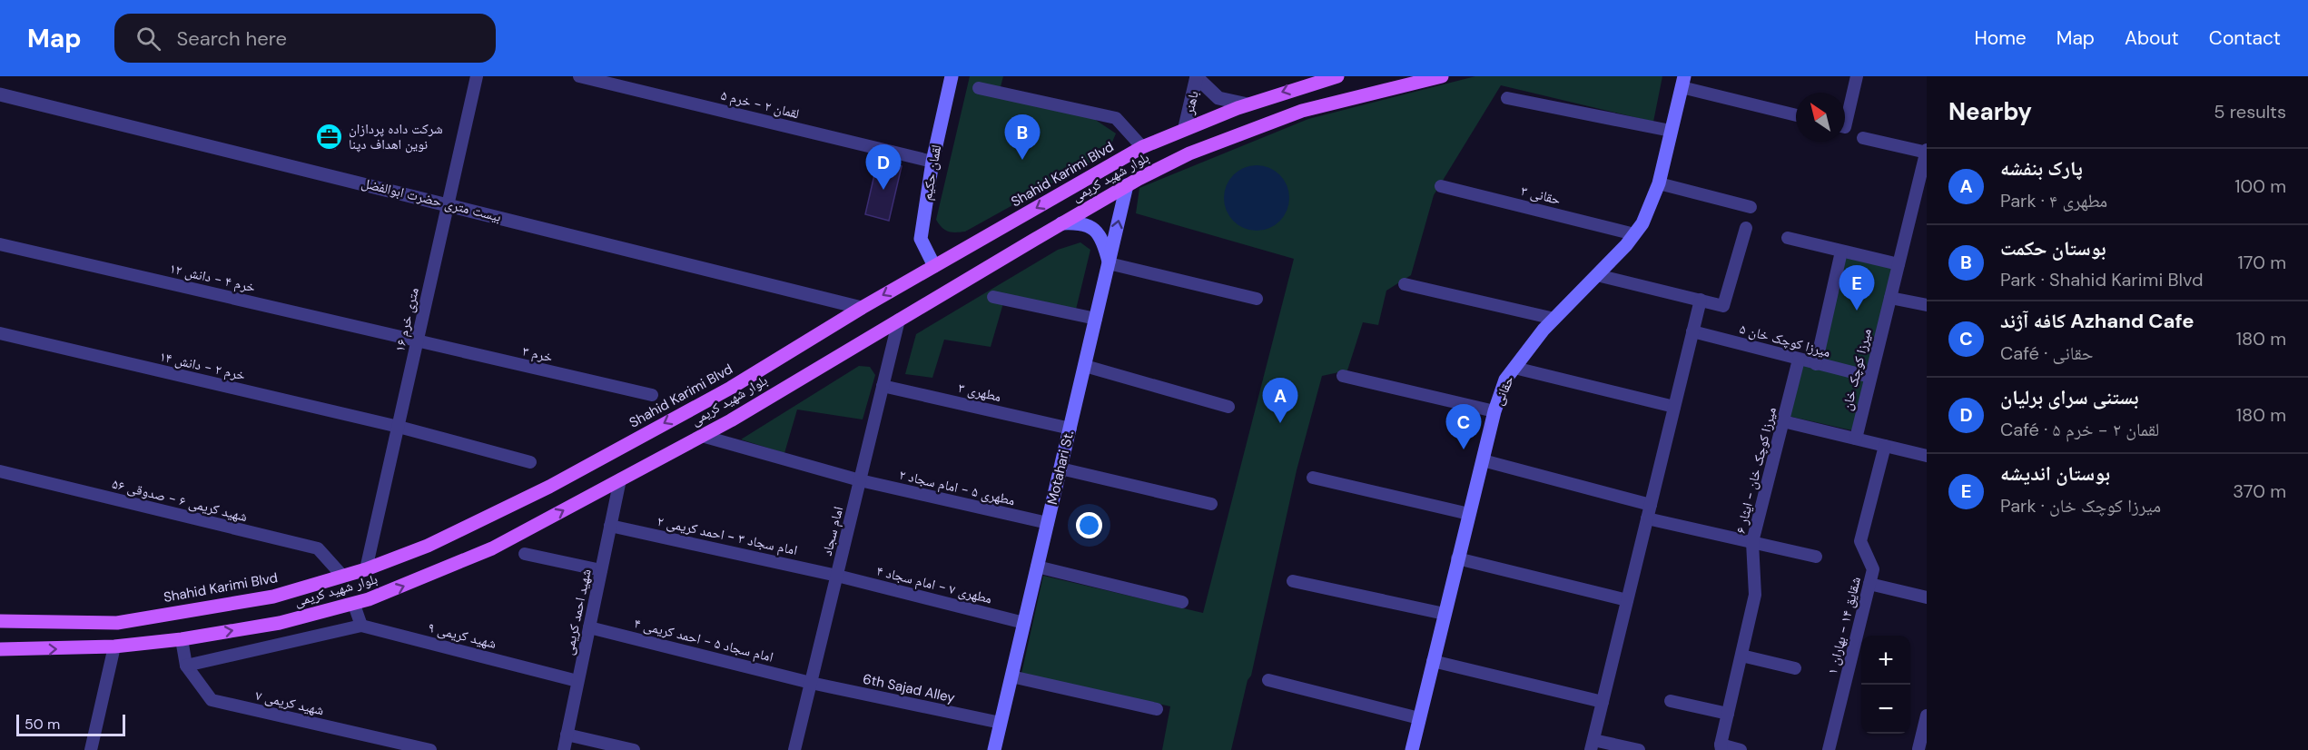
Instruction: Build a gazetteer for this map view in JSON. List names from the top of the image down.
{
  "streets": {
    "main road": [
      "لقمان حکیم",
      "Shahid Karimi Blvd",
      "بلوار شهید کریمی",
      "حقانی",
      "Motahari St."
    ],
    "street": [
      "باهنر",
      "لقمان ۲ - خرم ۵",
      "حقانی ۳",
      "بیست متری حضرت ابوالفضل",
      "خرم ۴ - دانش ۱۲",
      "۱۶ متری خرم",
      "میرزا کوچک خان ۵",
      "خرم ۳",
      "خرم ۲ - دانش ۱۴",
      "میرزا کوچک خان",
      "مطهری ۳",
      "میرزا کوچک خان - ایثار ۶",
      "مطهری ۵ - امام سجاد ۲",
      "شهید کریمی ۶ - صدوقی ۵۶",
      "امام سجاد",
      "امام سجاد ۳ - احمد کریمی ۲",
      "مطهری ۷ - امام سجاد ۴",
      "شهید احمد کریمی",
      "شقایق ۱۴ - بهاران ۱",
      "شهید کریمی ۹",
      "امام سجاد ۵ - احمد کریمی ۴",
      "6th Sajad Alley",
      "شهید کریمی ۷"
    ]
  },
  "crossings": [
    ["باهنر", "Shahid Karimi Blvd"],
    ["لقمان ۲ - خرم ۵", "لقمان حکیم"],
    ["لقمان حکیم", "Shahid Karimi Blvd"],
    ["Shahid Karimi Blvd", "بیست متری حضرت ابوالفضل"],
    ["Shahid Karimi Blvd", "۱۶ متری خرم"],
    ["Shahid Karimi Blvd", "شهید کریمی ۶ - صدوقی ۵۶"],
    ["بلوار شهید کریمی", "Motahari St."],
    ["بلوار شهید کریمی", "مطهری ۵ - امام سجاد ۲"],
    ["بلوار شهید کریمی", "امام سجاد"],
    ["بلوار شهید کریمی", "شهید احمد کریمی"],
    ["بلوار شهید کریمی", "شهید کریمی ۷"],
    ["حقانی ۳", "حقانی"],
    ["بیست متری حضرت ابوالفضل", "۱۶ متری خرم"],
    ["خرم ۴ - دانش ۱۲", "۱۶ متری خرم"],
    ["خرم ۴ - دانش ۱۲", "خرم ۳"],
    ["۱۶ متری خرم", "خرم ۳"],
    ["۱۶ متری خرم", "خرم ۲ - دانش ۱۴"],
    ["میرزا کوچک خان ۵", "میرزا کوچک خان"],
    ["میرزا کوچک خان ۵", "میرزا کوچک خان - ایثار ۶"],
    ["مطهری ۳", "Motahari St."],
    ["مطهری ۳", "امام سجاد"],
    ["Motahari St.", "مطهری ۵ - امام سجاد ۲"],
    ["Motahari St.", "مطهری ۷ - امام سجاد ۴"],
    ["Motahari St.", "6th Sajad Alley"],
    ["مطهری ۵ - امام سجاد ۲", "امام سجاد"],
    ["امام سجاد", "امام سجاد ۳ - احمد کریمی ۲"],
    ["امام سجاد", "مطهری ۷ - امام سجاد ۴"],
    ["امام سجاد", "امام سجاد ۵ - احمد کریمی ۴"],
    ["امام سجاد", "6th Sajad Alley"],
    ["امام سجاد ۳ - احمد کریمی ۲", "مطهری ۷ - امام سجاد ۴"],
    ["امام سجاد ۳ - احمد کریمی ۲", "شهید احمد کریمی"],
    ["شهید احمد کریمی", "شهید کریمی ۹"],
    ["شهید احمد کریمی", "امام سجاد ۵ - احمد کریمی ۴"],
    ["امام سجاد ۵ - احمد کریمی ۴", "6th Sajad Alley"]
  ],
  "one_way": ["Shahid Karimi Blvd", "بلوار شهید کریمی"],
  "places": {
    "office": ["شرکت داده پردازان نوین اهداف دپنا"]
  },
  "scale_bar": "50 m",
  "north": "top left",
  "page": {
    "header": "Map",
    "search": "Search here",
    "nav": [
      "Home",
      "Map",
      "About",
      "Contact"
    ],
    "heading": ["Nearby", "5 results"],
    "pins": [
      "B",
      "D",
      "E",
      "A",
      "C"
    ],
    "list": [
      {
        "mark": "A",
        "name": "پارک بنفشه",
        "note": "Park · مطهری ۴",
        "value": "100 m"
      },
      {
        "mark": "B",
        "name": "بوستان حکمت",
        "note": "Park · Shahid Karimi Blvd",
        "value": "170 m"
      },
      {
        "mark": "C",
        "name": "کافه آژند Azhand Cafe",
        "note": "Café · حقانی",
        "value": "180 m"
      },
      {
        "mark": "D",
        "name": "بستنی سرای برلیان",
        "note": "Café · لقمان ۲ - خرم ۵",
        "value": "180 m"
      },
      {
        "mark": "E",
        "name": "بوستان اندیشه",
        "note": "Park · میرزا کوچک خان",
        "value": "370 m"
      }
    ],
    "map_buttons": ["+", "−"],
    "scale": "50 m"
  }
}
